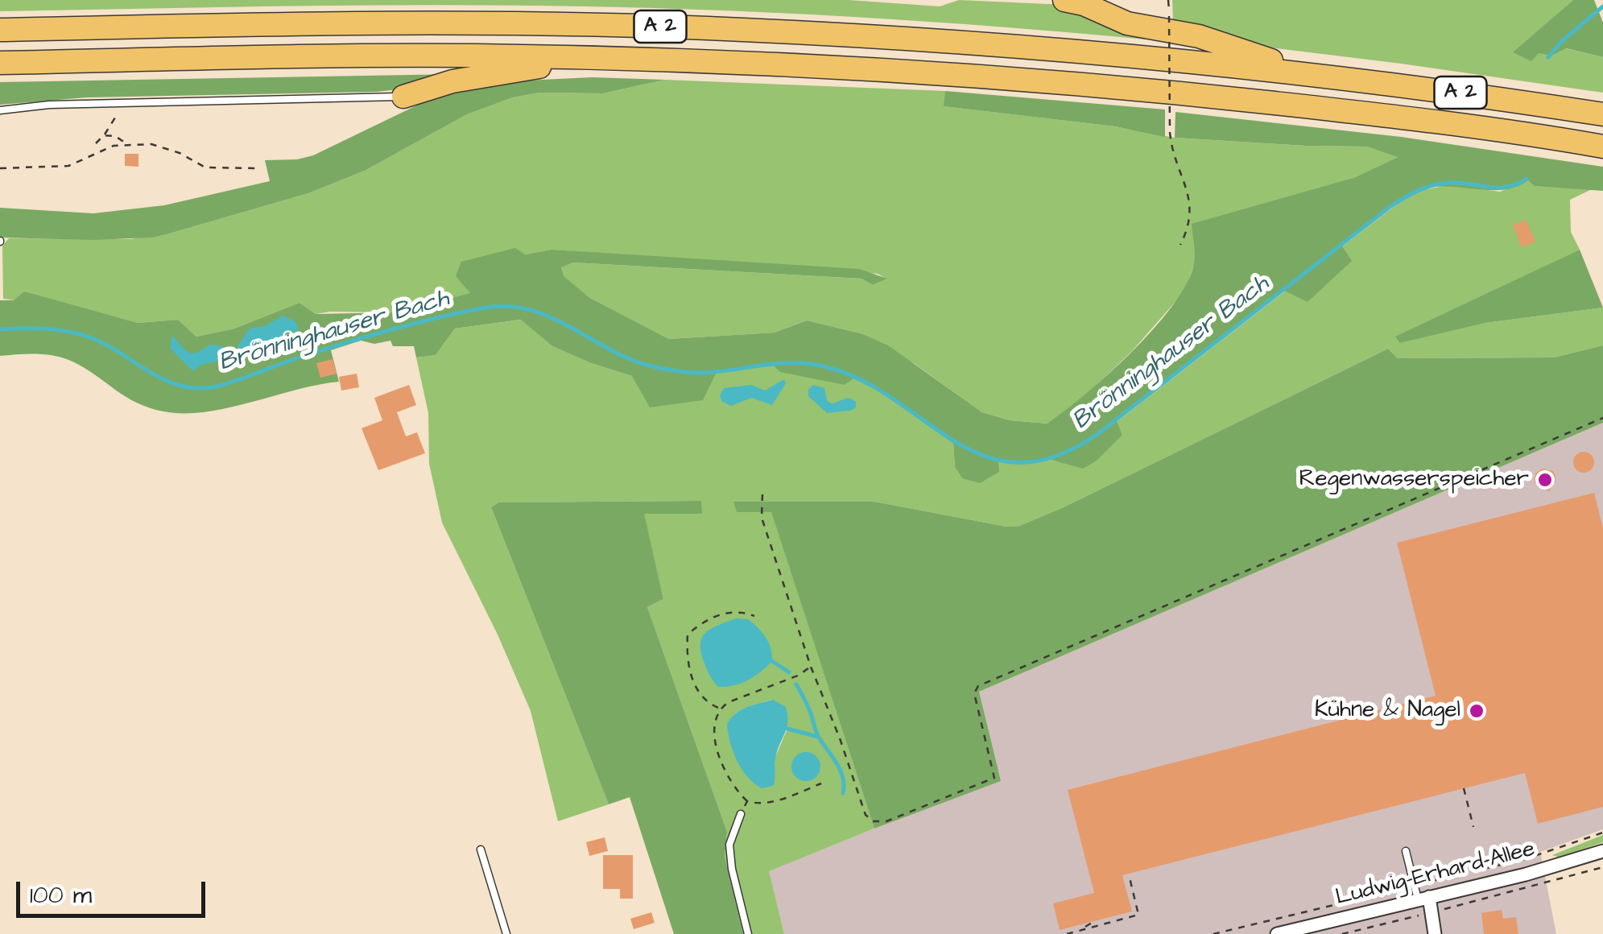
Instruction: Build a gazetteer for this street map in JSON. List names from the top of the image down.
{
  "streets": {
    "highway": ["A 2"],
    "street": ["Ludwig-Erhard-Allee"]
  },
  "water": ["Brönninghauser Bach"],
  "places": ["Regenwasserspeicher", "Kühne & Nagel"],
  "scale_bar": "100 m"
}
